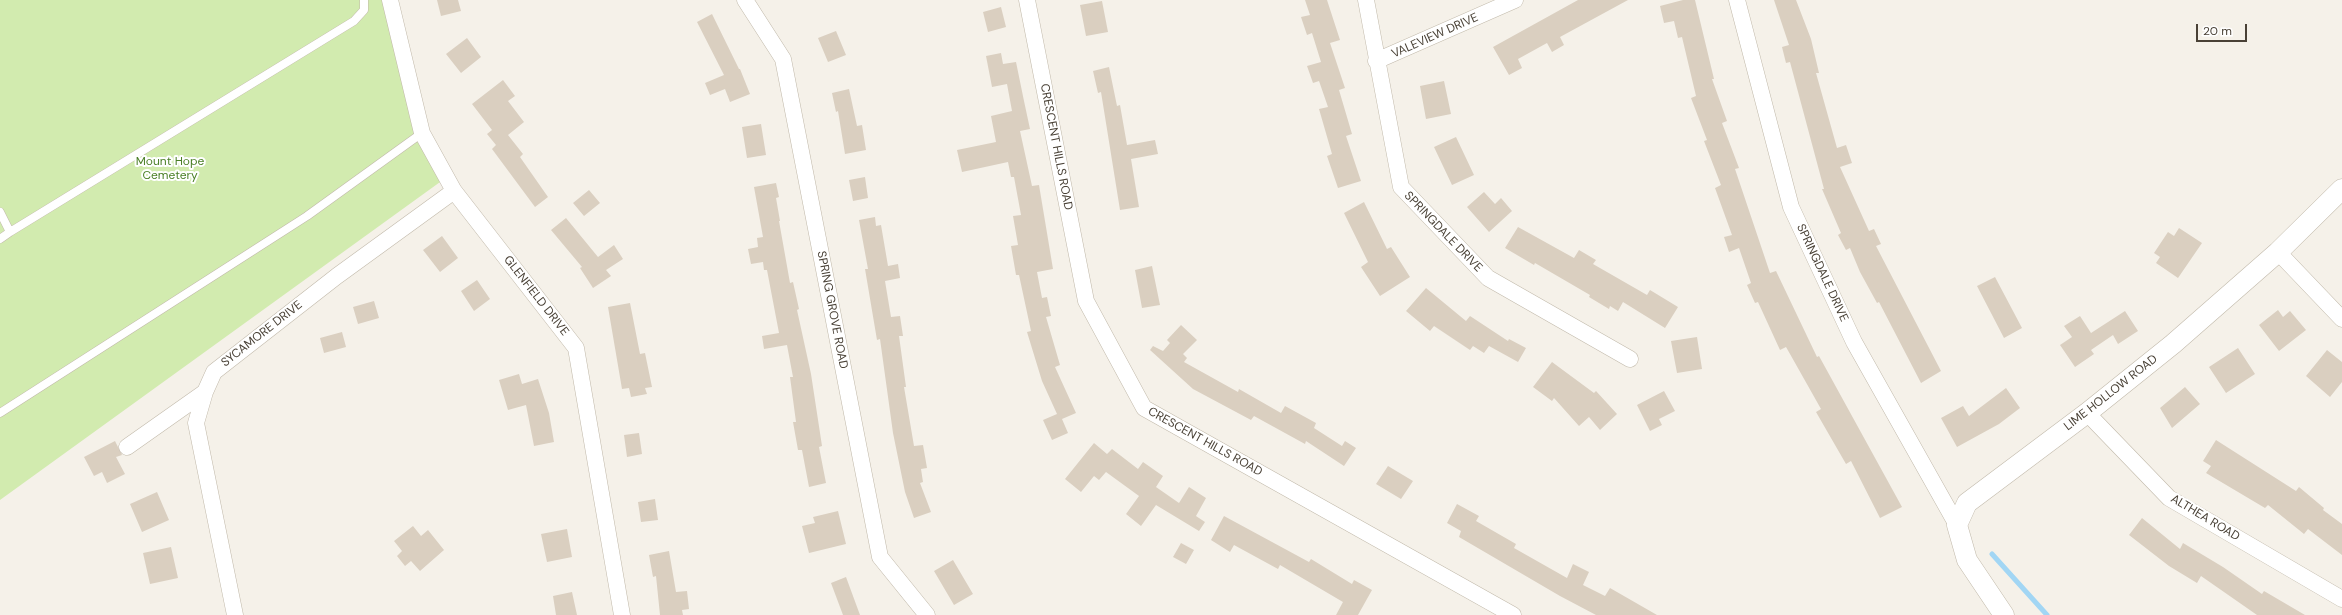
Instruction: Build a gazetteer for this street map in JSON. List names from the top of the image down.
{
  "streets": {
    "street": [
      "VALEVIEW DRIVE",
      "CRESCENT HILLS ROAD",
      "SPRINGDALE DRIVE",
      "GLENFIELD DRIVE",
      "SPRING GROVE ROAD",
      "SYCAMORE DRIVE",
      "LIME HOLLOW ROAD",
      "ALTHEA ROAD"
    ]
  },
  "crossings": [
    ["VALEVIEW DRIVE", "SPRINGDALE DRIVE"],
    ["SPRINGDALE DRIVE", "LIME HOLLOW ROAD"],
    ["GLENFIELD DRIVE", "SYCAMORE DRIVE"],
    ["LIME HOLLOW ROAD", "ALTHEA ROAD"]
  ],
  "parks": ["Mount Hope Cemetery"],
  "scale_bar": "20 m"
}
